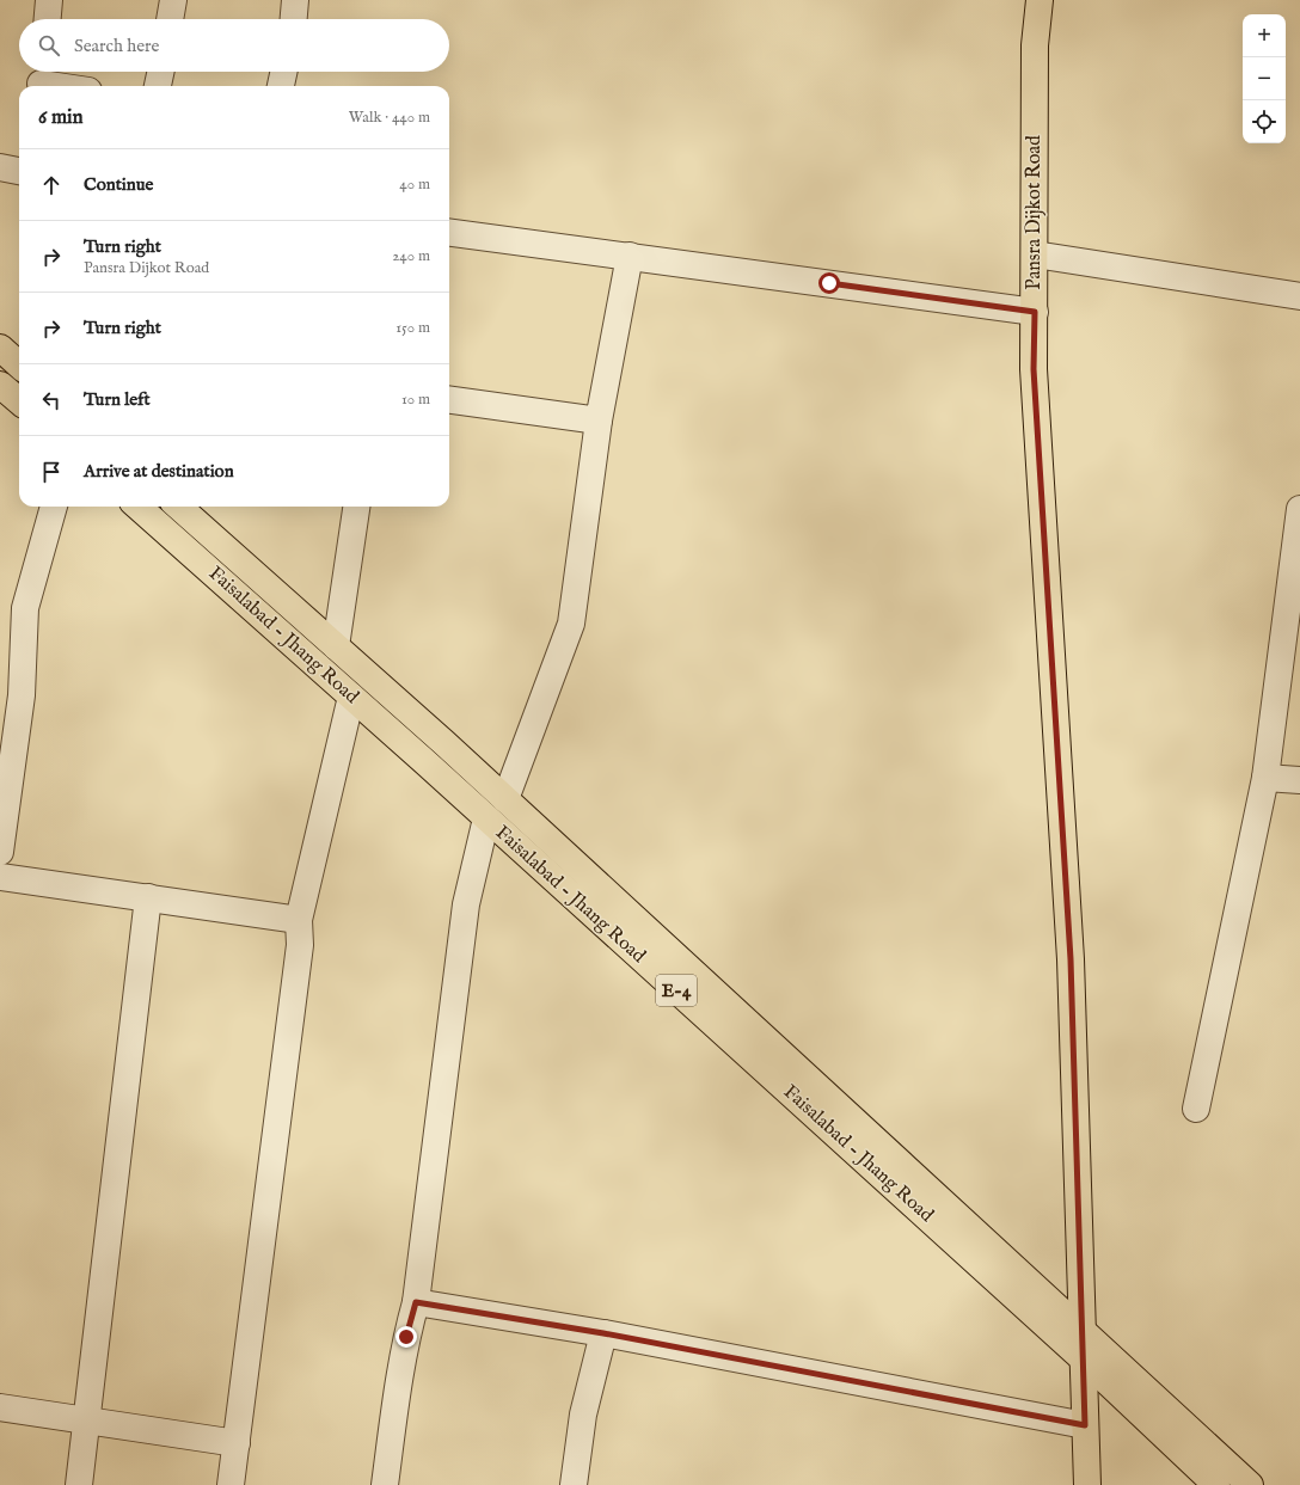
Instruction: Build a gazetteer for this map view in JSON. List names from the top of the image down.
{
  "streets": {
    "main road": ["Pansra Dijkot Road", "Faisalabad - Jhang Road", "E-4"]
  },
  "crossings": [
    ["Pansra Dijkot Road", "Faisalabad - Jhang Road"]
  ],
  "page": {
    "map_buttons": ["+", "−"],
    "search": "Search here",
    "heading": ["6 min", "Walk · 440 m"],
    "list": [
      ["Continue", "40 m"],
      ["Turn right", "Pansra Dijkot Road", "240 m"],
      ["Turn right", "150 m"],
      ["Turn left", "10 m"],
      "Arrive at destination"
    ]
  }
}
